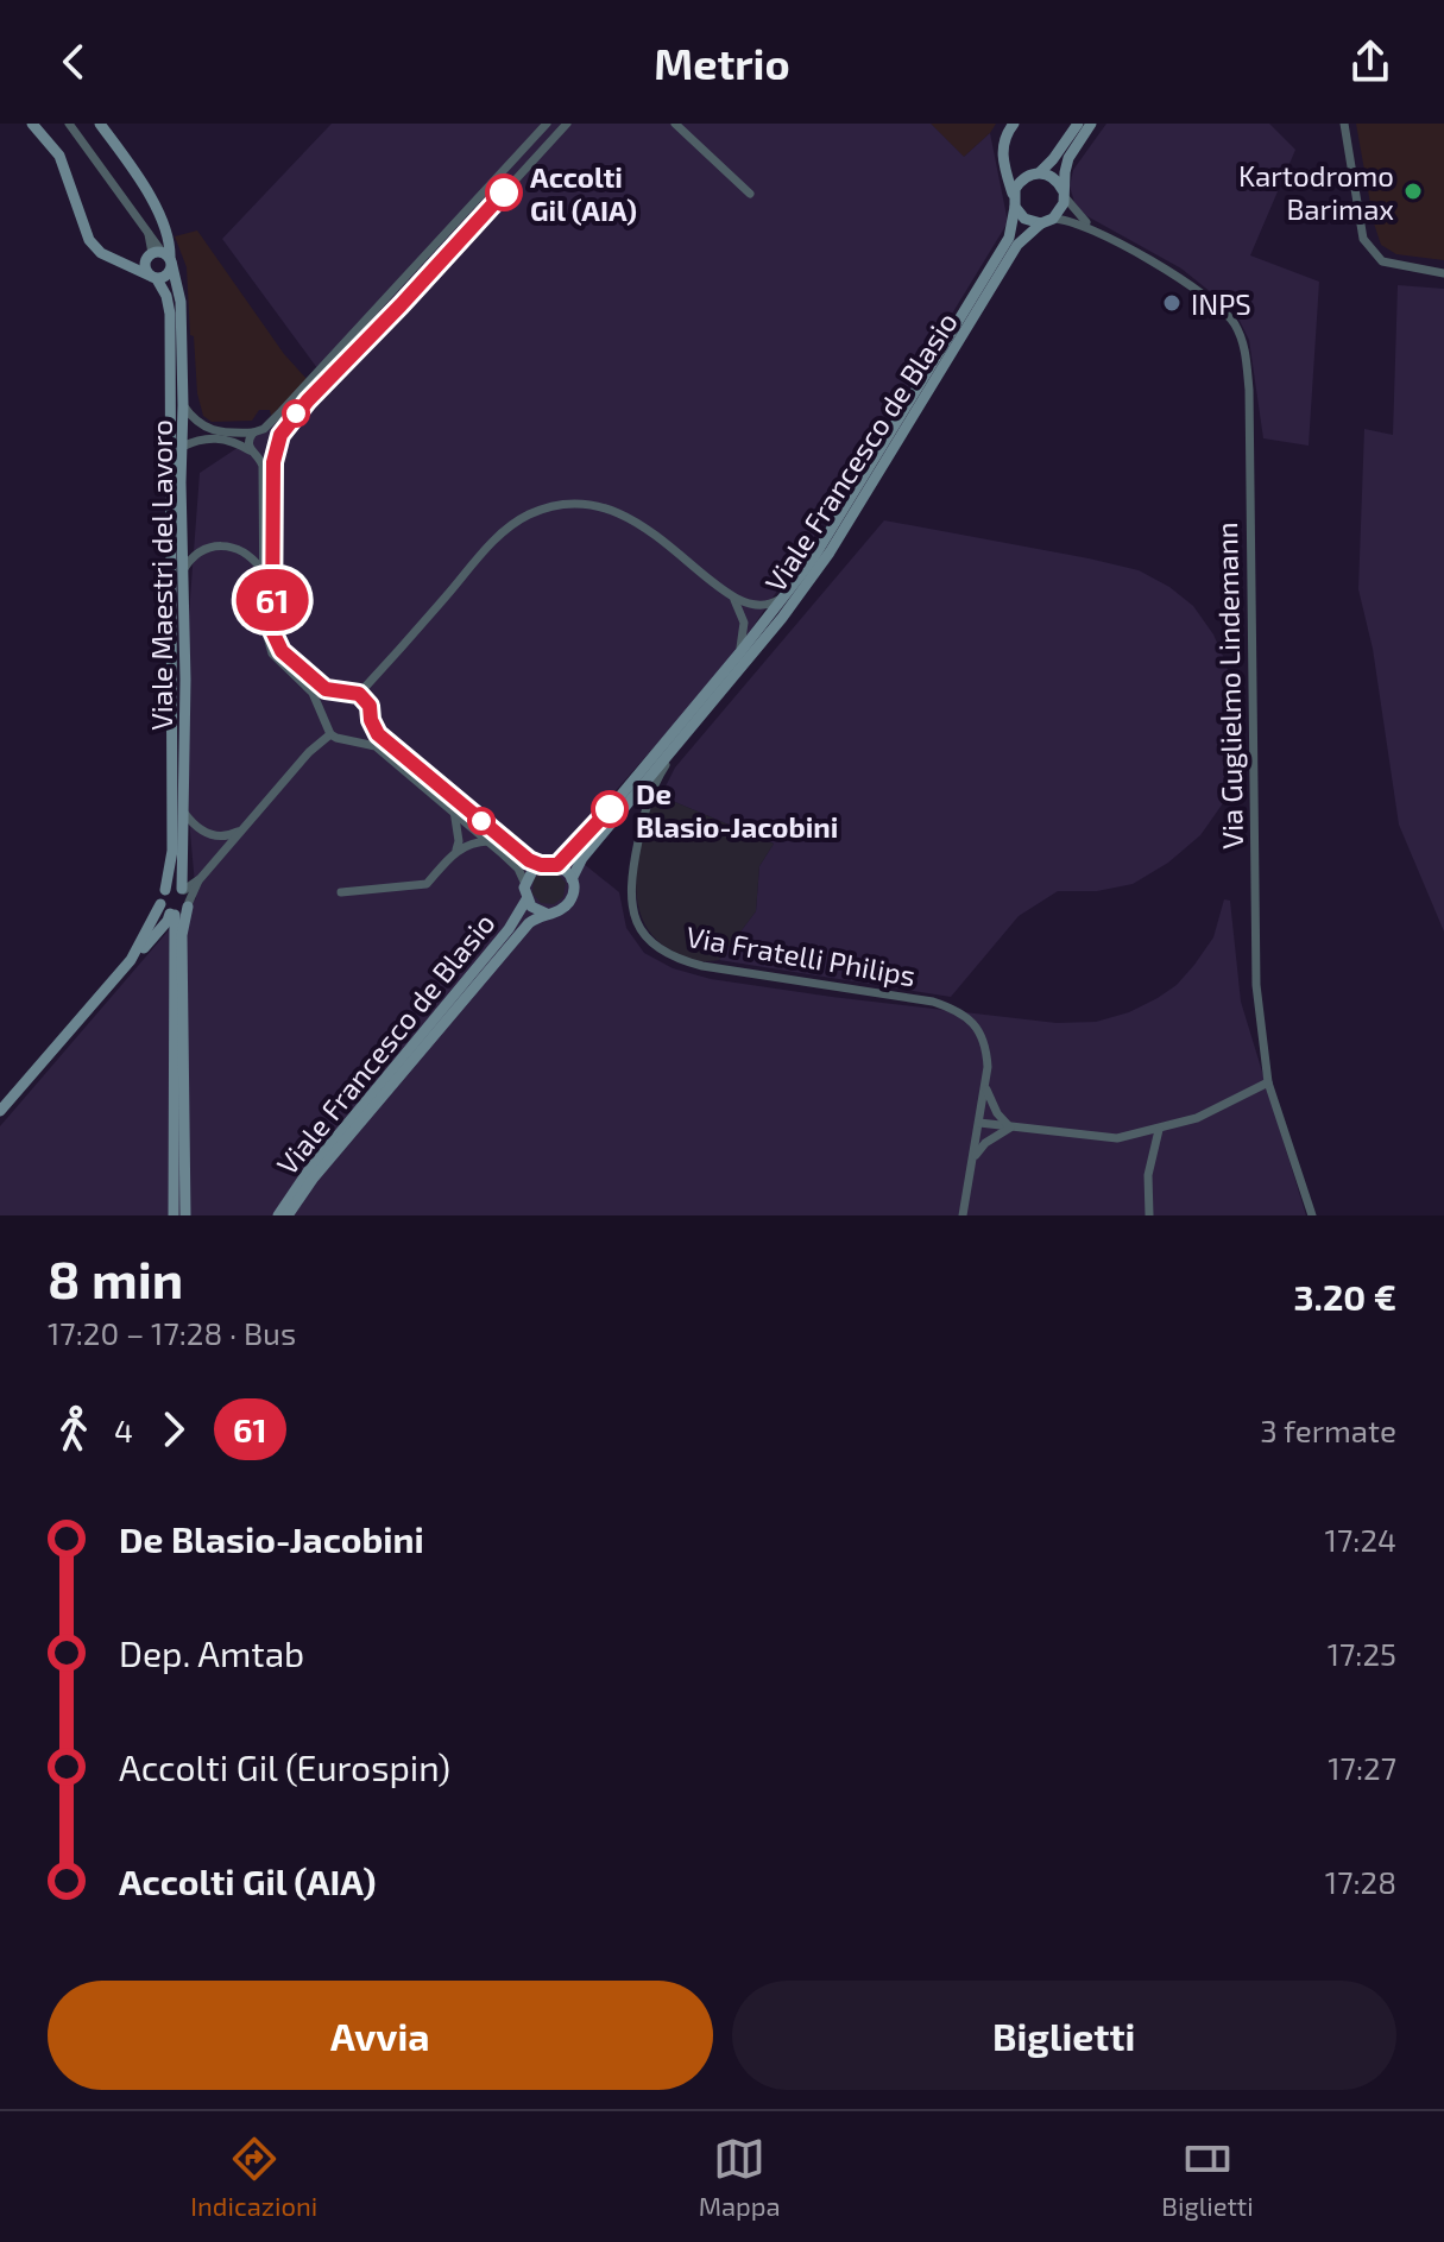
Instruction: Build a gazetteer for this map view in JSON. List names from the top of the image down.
{
  "streets": {
    "street": [
      "Viale Francesco de Blasio",
      "Viale Maestri del Lavoro",
      "Via Guglielmo Lindemann",
      "Via Fratelli Philips"
    ]
  },
  "crossings": [
    ["Viale Francesco de Blasio", "Via Guglielmo Lindemann"],
    ["Viale Francesco de Blasio", "Via Fratelli Philips"]
  ],
  "places": [
    "Kartodromo Barimax",
    "Accolti Gil (AIA)",
    "INPS",
    "De Blasio-Jacobini"
  ],
  "lines": ["bus line 61"],
  "page": {
    "header": "Metrio",
    "on_map": "61",
    "heading": ["8 min", "17:20 – 17:28 · Bus", "3.20 €"],
    "legs": ["4", "61", "3 fermate"],
    "list": [
      {
        "name": "De Blasio-Jacobini",
        "value": "17:24"
      },
      {
        "name": "Dep. Amtab",
        "value": "17:25"
      },
      {
        "name": "Accolti Gil (Eurospin)",
        "value": "17:27"
      },
      {
        "name": "Accolti Gil (AIA)",
        "value": "17:28"
      }
    ],
    "buttons": ["Avvia", "Biglietti"],
    "tabs": ["Indicazioni", "Mappa", "Biglietti"]
  }
}
